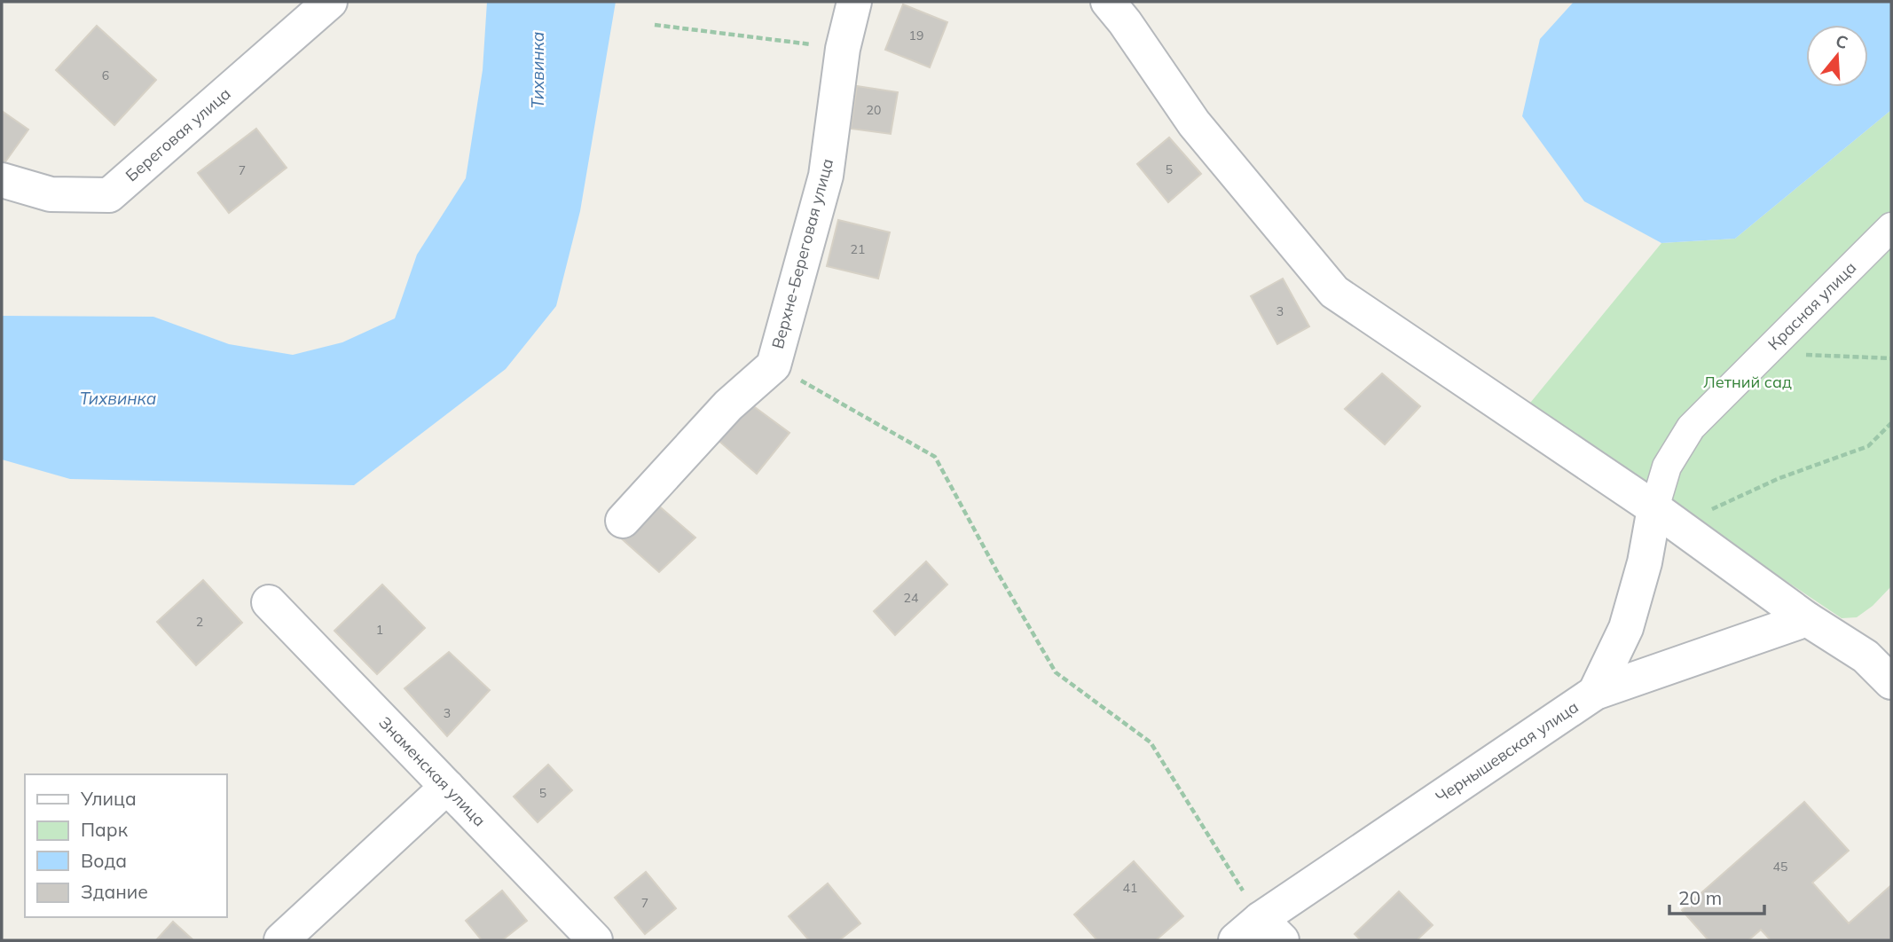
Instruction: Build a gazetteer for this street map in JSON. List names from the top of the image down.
{
  "streets": {
    "street": [
      "Береговая улица",
      "Верхне-Береговая улица",
      "Красная улица",
      "Чернышевская улица",
      "Знаменская улица"
    ]
  },
  "crossings": [
    ["Красная улица", "Чернышевская улица"]
  ],
  "water": ["Тихвинка"],
  "parks": ["Летний сад"],
  "house_numbers": [
    "19",
    "6",
    "20",
    "5",
    "7",
    "21",
    "3",
    "24",
    "2",
    "1",
    "3",
    "5",
    "45",
    "41",
    "7"
  ],
  "legend": [
    "Улица",
    "Парк",
    "Вода",
    "Здание"
  ],
  "scale_bar": "20 m",
  "north": "top"
}
